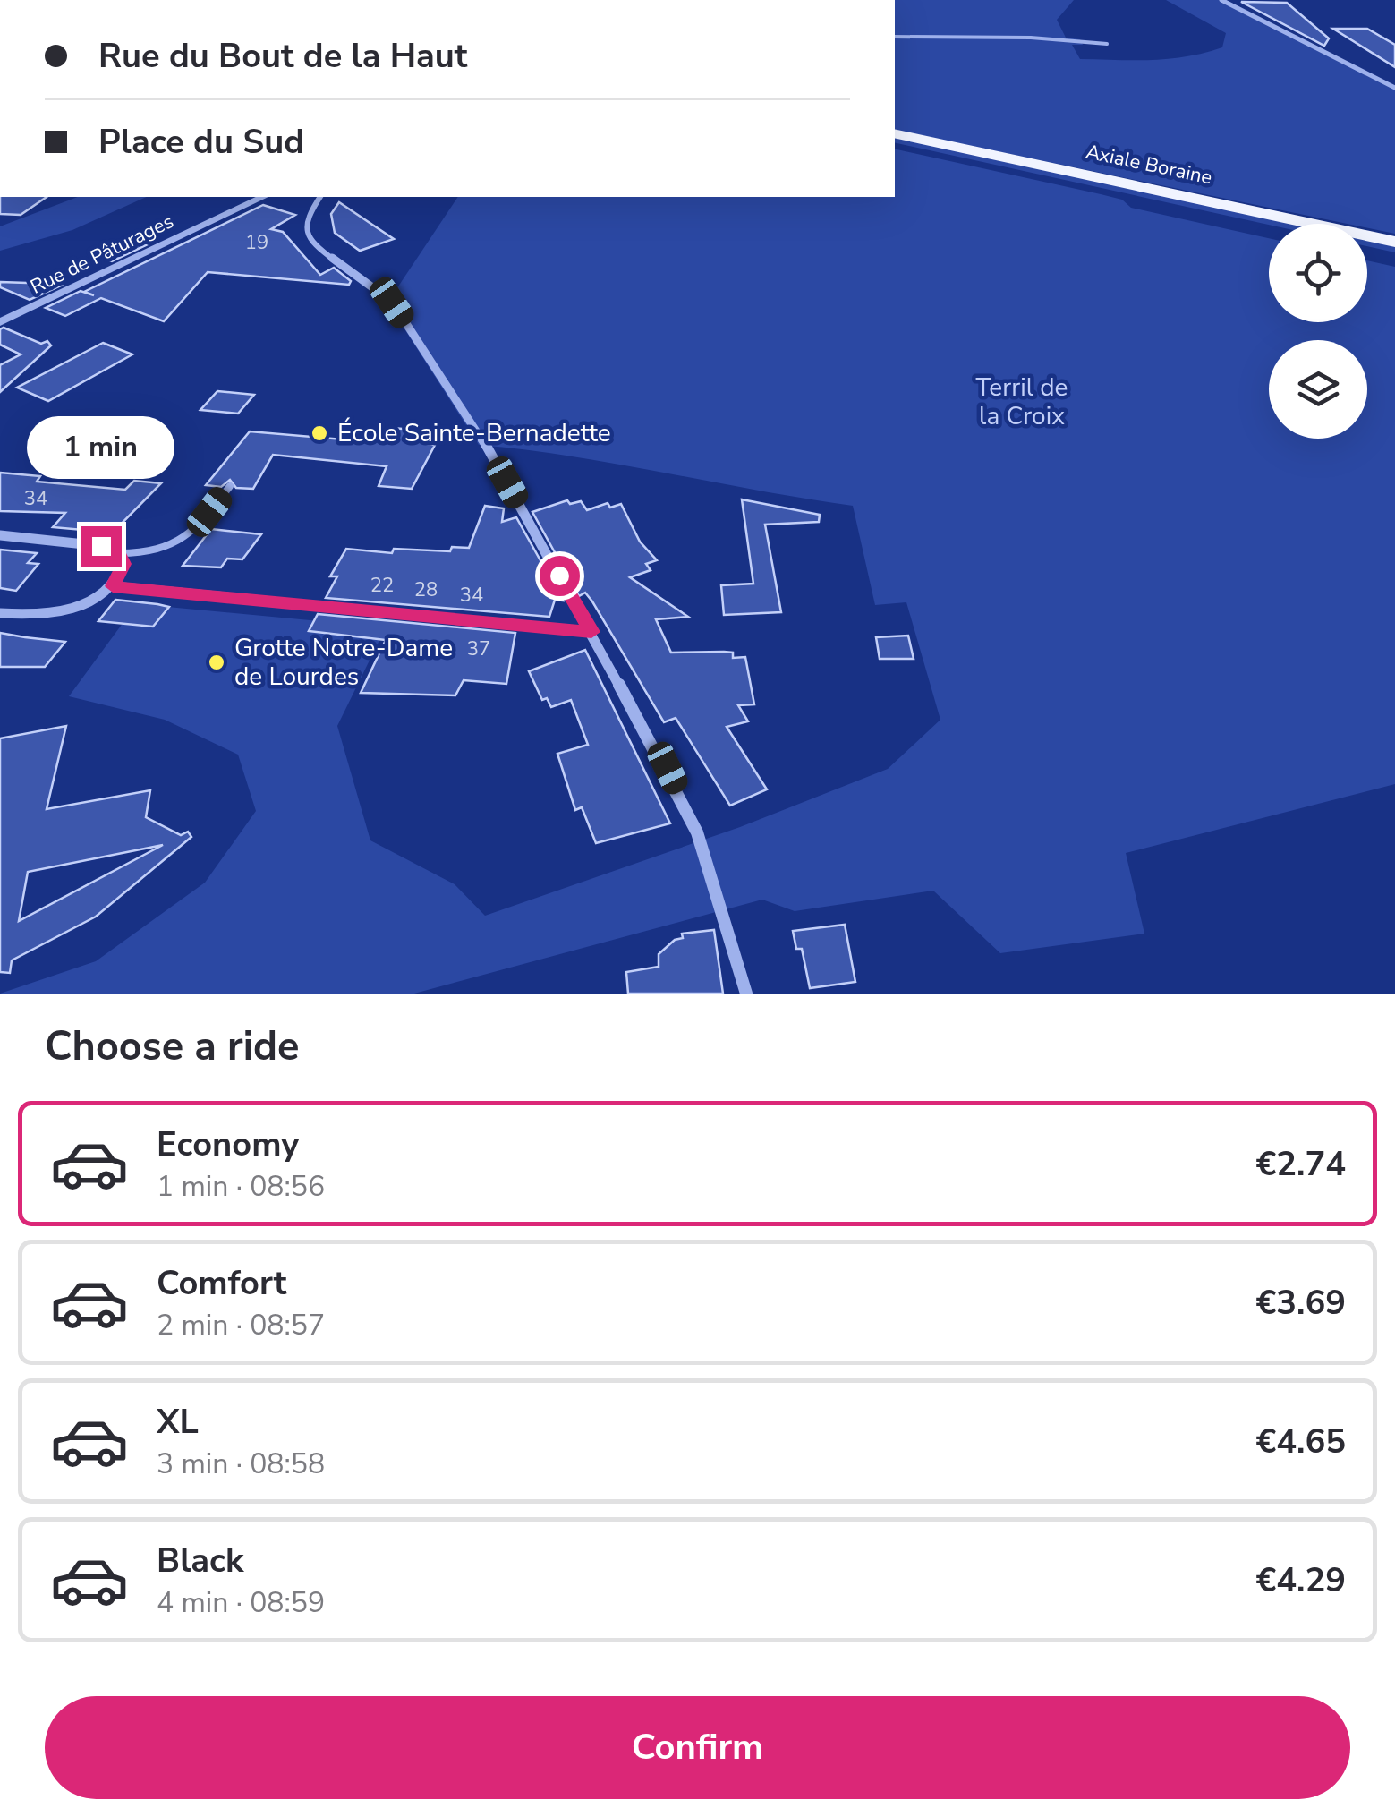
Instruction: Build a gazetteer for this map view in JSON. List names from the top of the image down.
{
  "streets": {
    "highway": ["Axiale Boraine"],
    "street": ["Rue de Pâturages"]
  },
  "parks": ["Terril de la Croix"],
  "places": ["École Sainte-Bernadette", "Grotte Notre-Dame de Lourdes"],
  "house_numbers": [
    "19",
    "34",
    "22",
    "28",
    "34",
    "37"
  ],
  "page": {
    "banner": ["Rue du Bout de la Haut", "Place du Sud"],
    "bubble": "1 min",
    "heading": "Choose a ride",
    "list": [
      {
        "name": "Economy",
        "note": "1 min · 08:56",
        "value": "€2.74"
      },
      {
        "name": "Comfort",
        "note": "2 min · 08:57",
        "value": "€3.69"
      },
      {
        "name": "XL",
        "note": "3 min · 08:58",
        "value": "€4.65"
      },
      {
        "name": "Black",
        "note": "4 min · 08:59",
        "value": "€4.29"
      }
    ],
    "buttons": "Confirm"
  }
}
